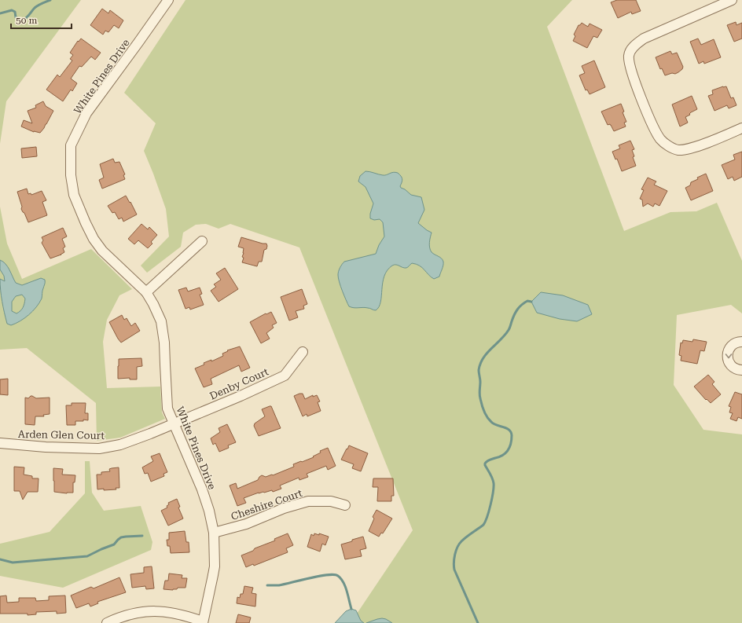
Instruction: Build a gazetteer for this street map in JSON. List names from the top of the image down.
{
  "streets": {
    "street": [
      "White Pines Drive",
      "Denby Court",
      "Arden Glen Court",
      "Cheshire Court"
    ]
  },
  "crossings": [
    ["White Pines Drive", "Denby Court"],
    ["White Pines Drive", "Arden Glen Court"],
    ["White Pines Drive", "Cheshire Court"],
    ["Denby Court", "Arden Glen Court"]
  ],
  "scale_bar": "50 m"
}
